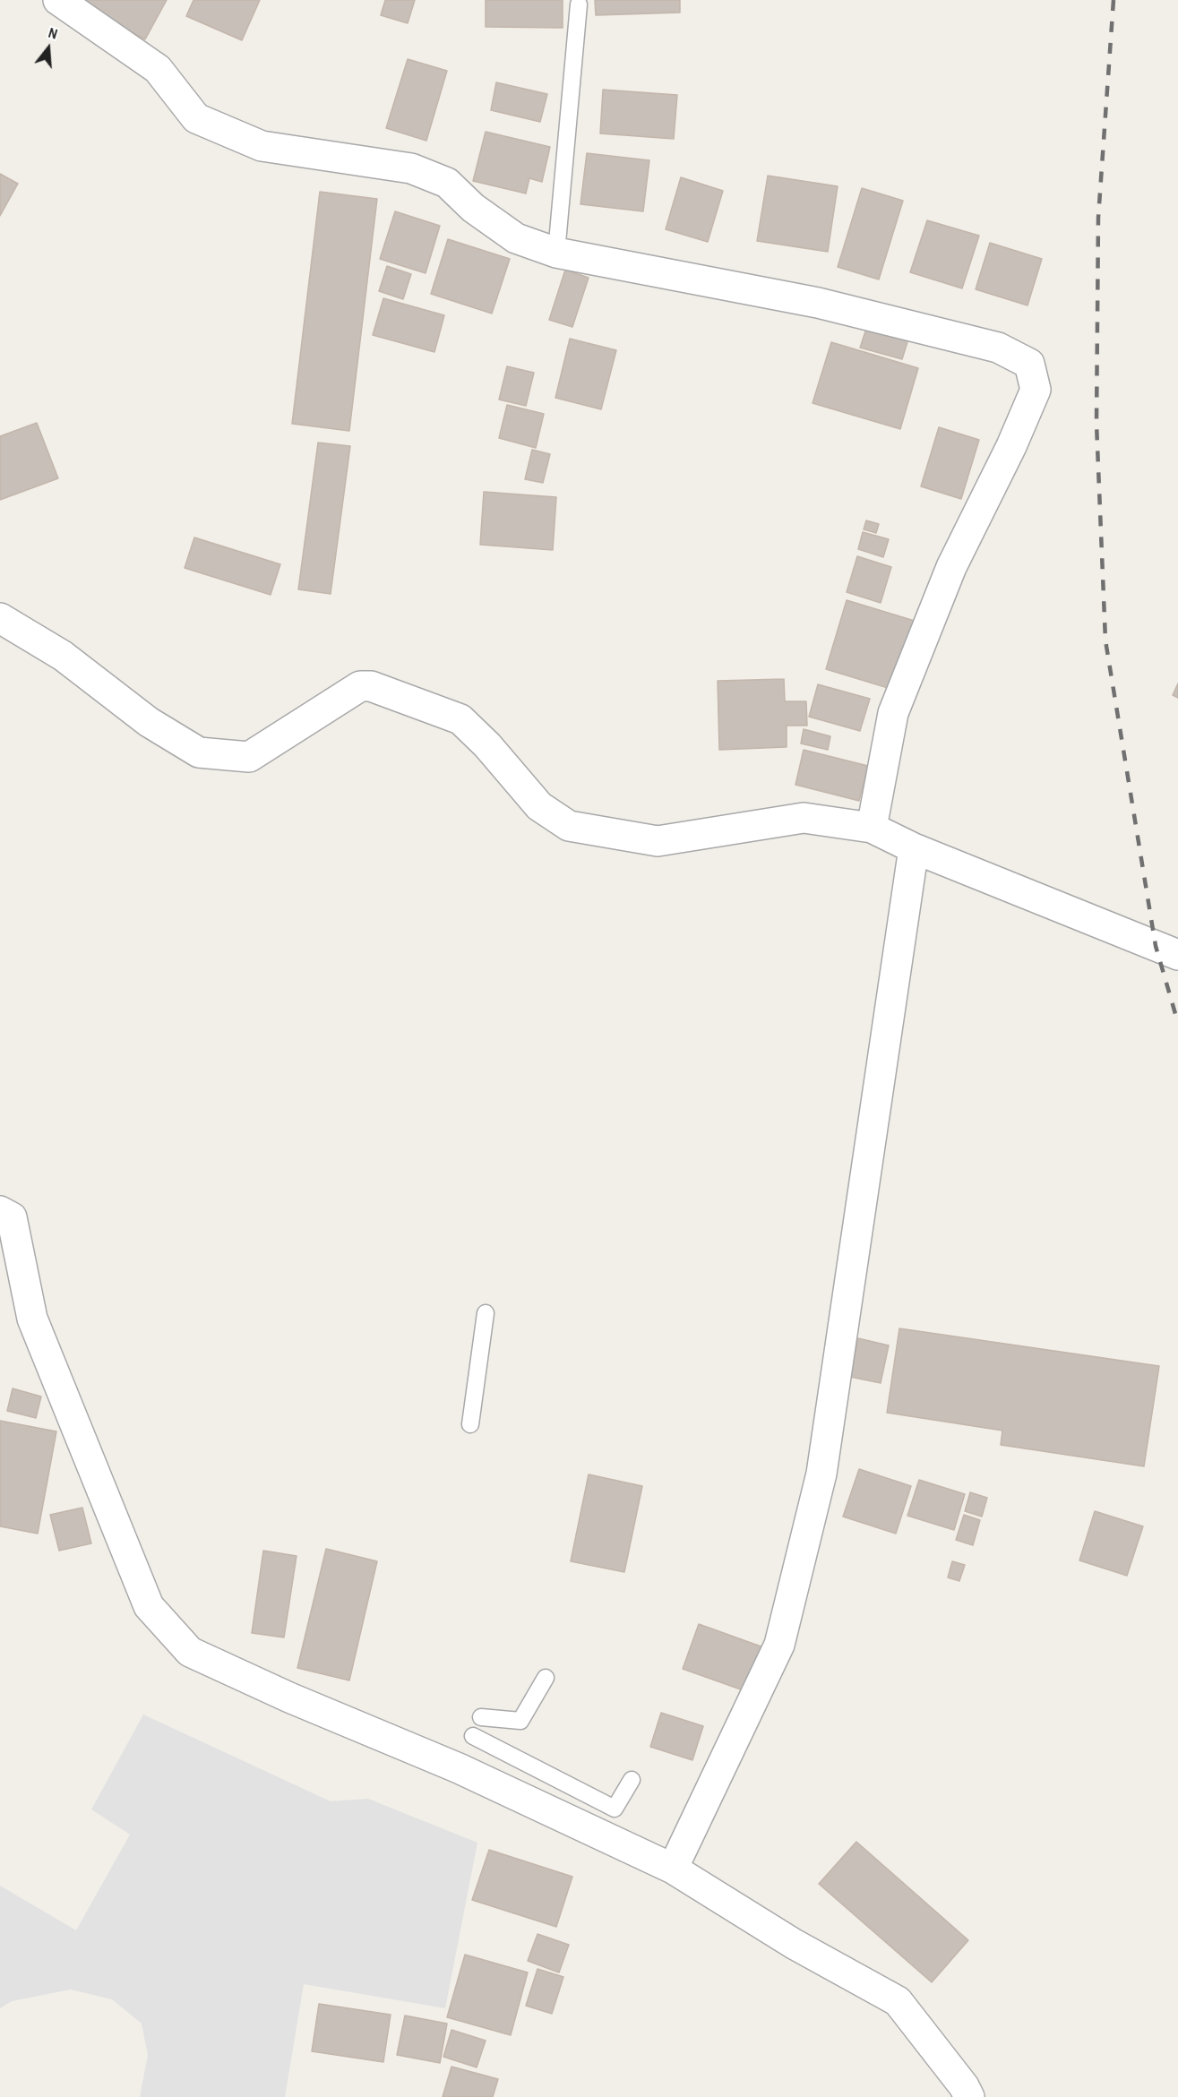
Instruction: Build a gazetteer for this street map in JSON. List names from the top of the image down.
{
  "north": "top"
}
